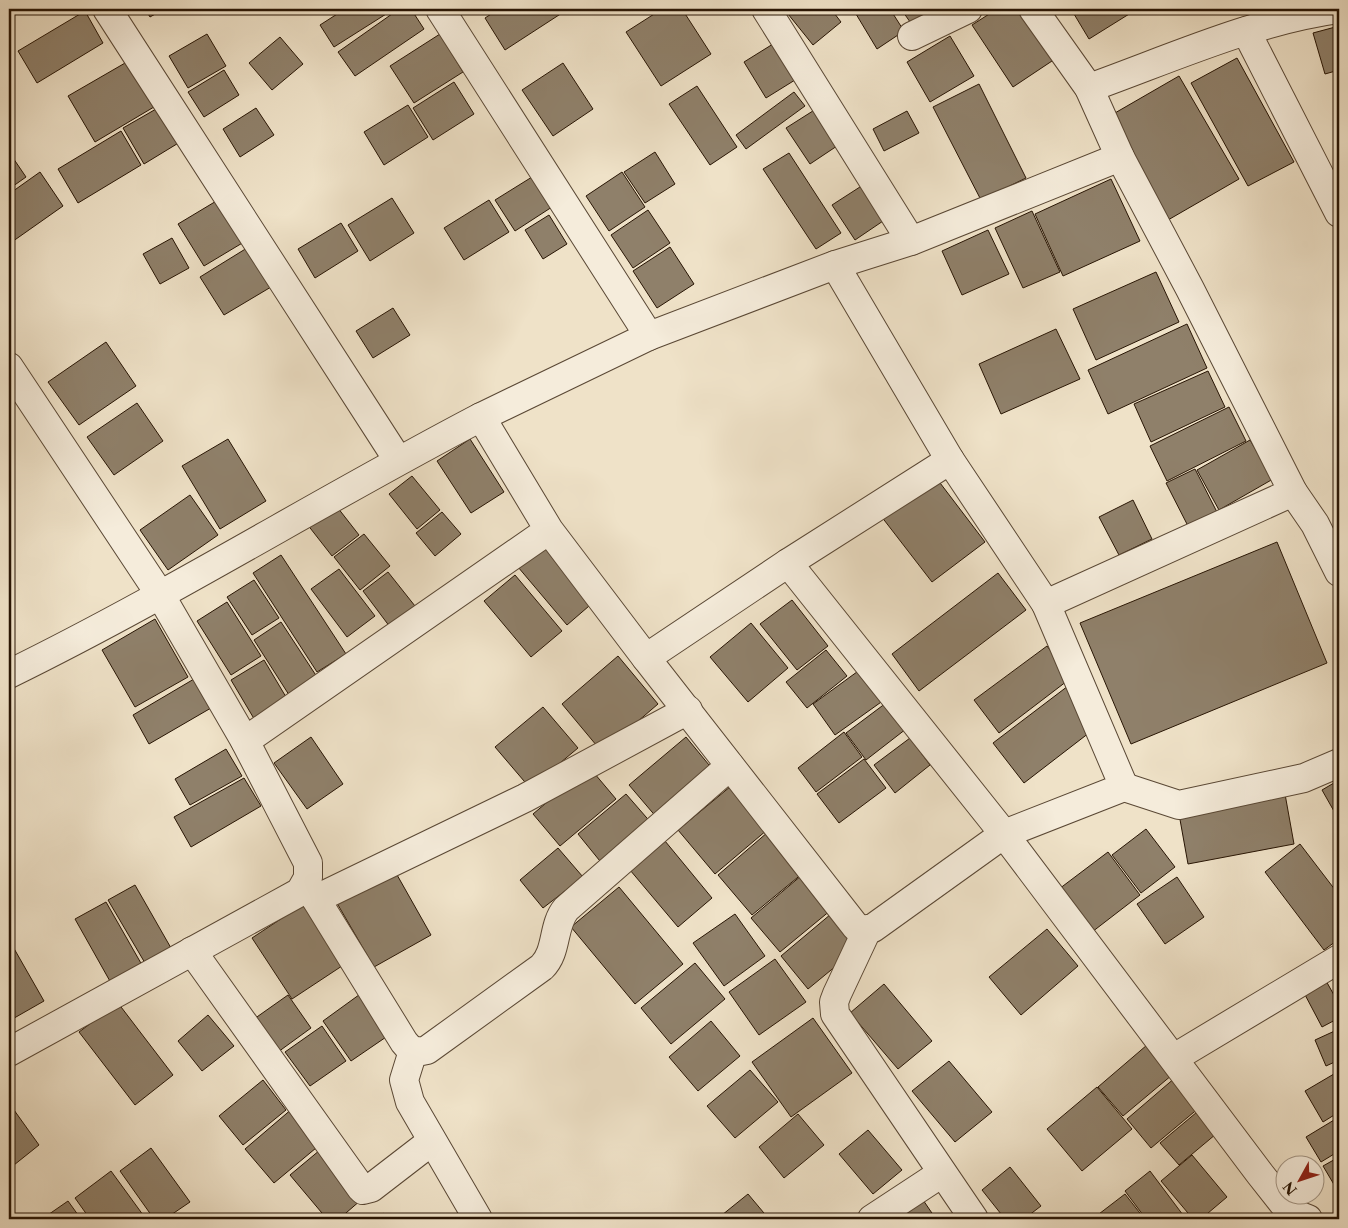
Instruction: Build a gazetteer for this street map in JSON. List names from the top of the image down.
{
  "north": "bottom left"
}
